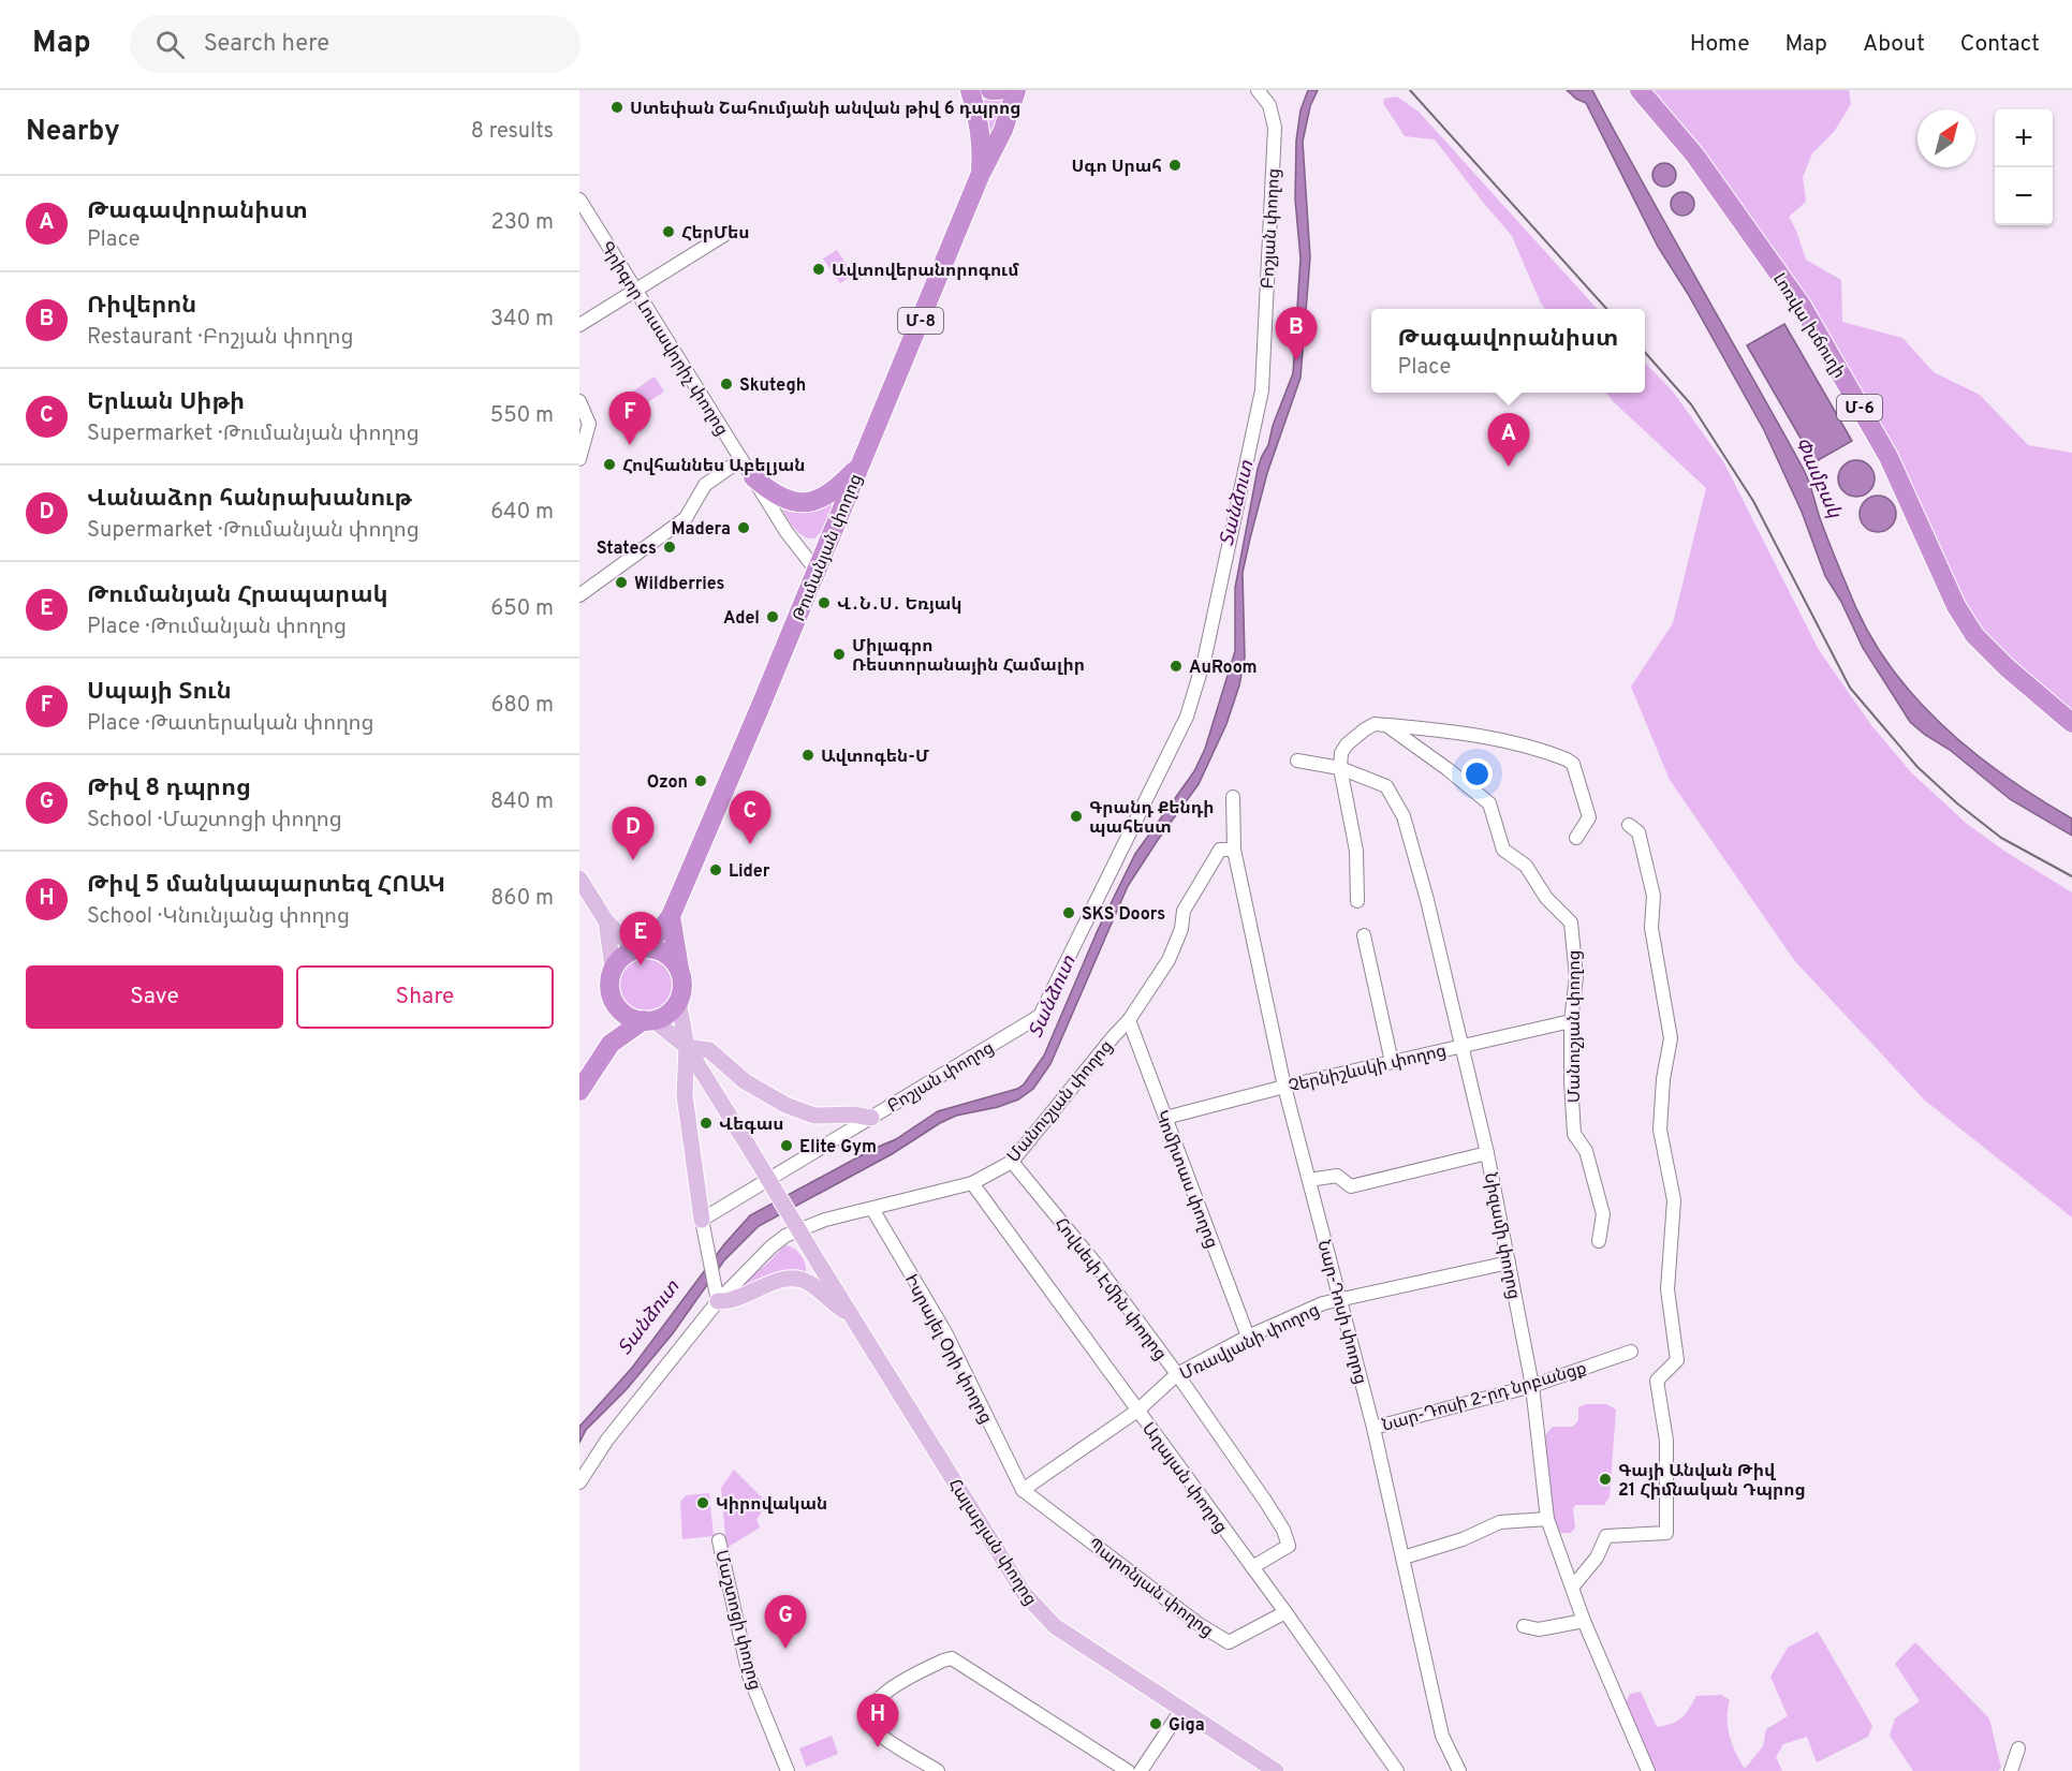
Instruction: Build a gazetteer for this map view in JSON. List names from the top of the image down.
{
  "streets": {
    "highway": [
      "Մ-8",
      "Լոռվա խճուղի",
      "Մ-6",
      "Թումանյան փողոց"
    ],
    "main road": ["Հալաբյան փողոց"],
    "street": [
      "Բոշյան փողոց",
      "Գրիգոր Լուսավորիչ փողոց",
      "Մանուշյան փողոց",
      "Չերնիշևսկի փողոց",
      "Կոմիտաս փողոց",
      "Նիզամի փողոց",
      "Հովսեփ Էմին փողոց",
      "Նար-Դոսի փողոց",
      "Մռավյանի փողոց",
      "Իսրայել Օրի փողոց",
      "Նար-Դոսի 2-րդ նրբանցք",
      "Աղայան փողոց",
      "Պարոնյան փողոց",
      "Մաշտոցի փողոց"
    ]
  },
  "crossings": [
    ["Մ-8", "Թումանյան փողոց"],
    ["Գրիգոր Լուսավորիչ փողոց", "Թումանյան փողոց"],
    ["Մանուշյան փողոց", "Չերնիշևսկի փողոց"],
    ["Մանուշյան փողոց", "Կոմիտաս փողոց"],
    ["Մանուշյան փողոց", "Հովսեփ Էմին փողոց"],
    ["Մանուշյան փողոց", "Նար-Դոսի փողոց"],
    ["Մանուշյան փողոց", "Իսրայել Օրի փողոց"],
    ["Մանուշյան փողոց", "Աղայան փողոց"],
    ["Չերնիշևսկի փողոց", "Կոմիտաս փողոց"],
    ["Չերնիշևսկի փողոց", "Նիզամի փողոց"],
    ["Չերնիշևսկի փողոց", "Նար-Դոսի փողոց"],
    ["Կոմիտաս փողոց", "Մռավյանի փողոց"],
    ["Նիզամի փողոց", "Մռավյանի փողոց"],
    ["Նիզամի փողոց", "Նար-Դոսի 2-րդ նրբանցք"],
    ["Հովսեփ Էմին փողոց", "Մռավյանի փողոց"],
    ["Հովսեփ Էմին փողոց", "Աղայան փողոց"],
    ["Նար-Դոսի փողոց", "Մռավյանի փողոց"],
    ["Նար-Դոսի փողոց", "Նար-Դոսի 2-րդ նրբանցք"],
    ["Մռավյանի փողոց", "Իսրայել Օրի փողոց"],
    ["Մռավյանի փողոց", "Աղայան փողոց"],
    ["Մռավյանի փողոց", "Պարոնյան փողոց"],
    ["Իսրայել Օրի փողոց", "Պարոնյան փողոց"],
    ["Աղայան փողոց", "Պարոնյան փողոց"]
  ],
  "water": ["Փամբակ", "Տանձուտ"],
  "places": [
    "Ստեփան Շահումյանի անվան թիվ 6 դպրոց",
    "Սգո Սրահ",
    "ՀերՄես",
    "Ավտովերանորոգում",
    "Skutegh",
    "Հովհաննես Աբելյան",
    "Madera",
    "Statecs",
    "Wildberries",
    "Վ․Ն․Ս․ Եռյակ",
    "Adel",
    "Միլագրո Ռեստորանային Համալիր",
    "AuRoom",
    "Ավտոգեն-Մ",
    "Ozon",
    "Գրանդ Քենդի պահեստ",
    "Lider",
    "SKS Doors",
    "Վեգաս",
    "Elite Gym",
    "Գայի Անվան Թիվ 21 Հիմնական Դպրոց",
    "Կիրովական",
    "Giga"
  ],
  "north": "top right",
  "page": {
    "header": "Map",
    "search": "Search here",
    "nav": [
      "Home",
      "Map",
      "About",
      "Contact"
    ],
    "heading": ["Nearby", "8 results"],
    "map_buttons": ["+", "−"],
    "list": [
      {
        "mark": "A",
        "name": "Թագավորանիստ",
        "note": "Place",
        "value": "230 m"
      },
      {
        "mark": "B",
        "name": "Ռիվերոն",
        "note": "Restaurant · Բոշյան փողոց",
        "value": "340 m"
      },
      {
        "mark": "C",
        "name": "Երևան Սիթի",
        "note": "Supermarket · Թումանյան փողոց",
        "value": "550 m"
      },
      {
        "mark": "D",
        "name": "Վանաձոր հանրախանութ",
        "note": "Supermarket · Թումանյան փողոց",
        "value": "640 m"
      },
      {
        "mark": "E",
        "name": "Թումանյան Հրապարակ",
        "note": "Place · Թումանյան փողոց",
        "value": "650 m"
      },
      {
        "mark": "F",
        "name": "Սպայի Տուն",
        "note": "Place · Թատերական փողոց",
        "value": "680 m"
      },
      {
        "mark": "G",
        "name": "Թիվ 8 դպրոց",
        "note": "School · Մաշտոցի փողոց",
        "value": "840 m"
      },
      {
        "mark": "H",
        "name": "Թիվ 5 մանկապարտեզ ՀՈԱԿ",
        "note": "School · Կնունյանց փողոց",
        "value": "860 m"
      }
    ],
    "pins": [
      "B",
      "F",
      "A",
      "C",
      "D",
      "E",
      "G",
      "H"
    ],
    "popup": ["Թագավորանիստ", "Place"],
    "buttons": ["Save", "Share"]
  }
}
